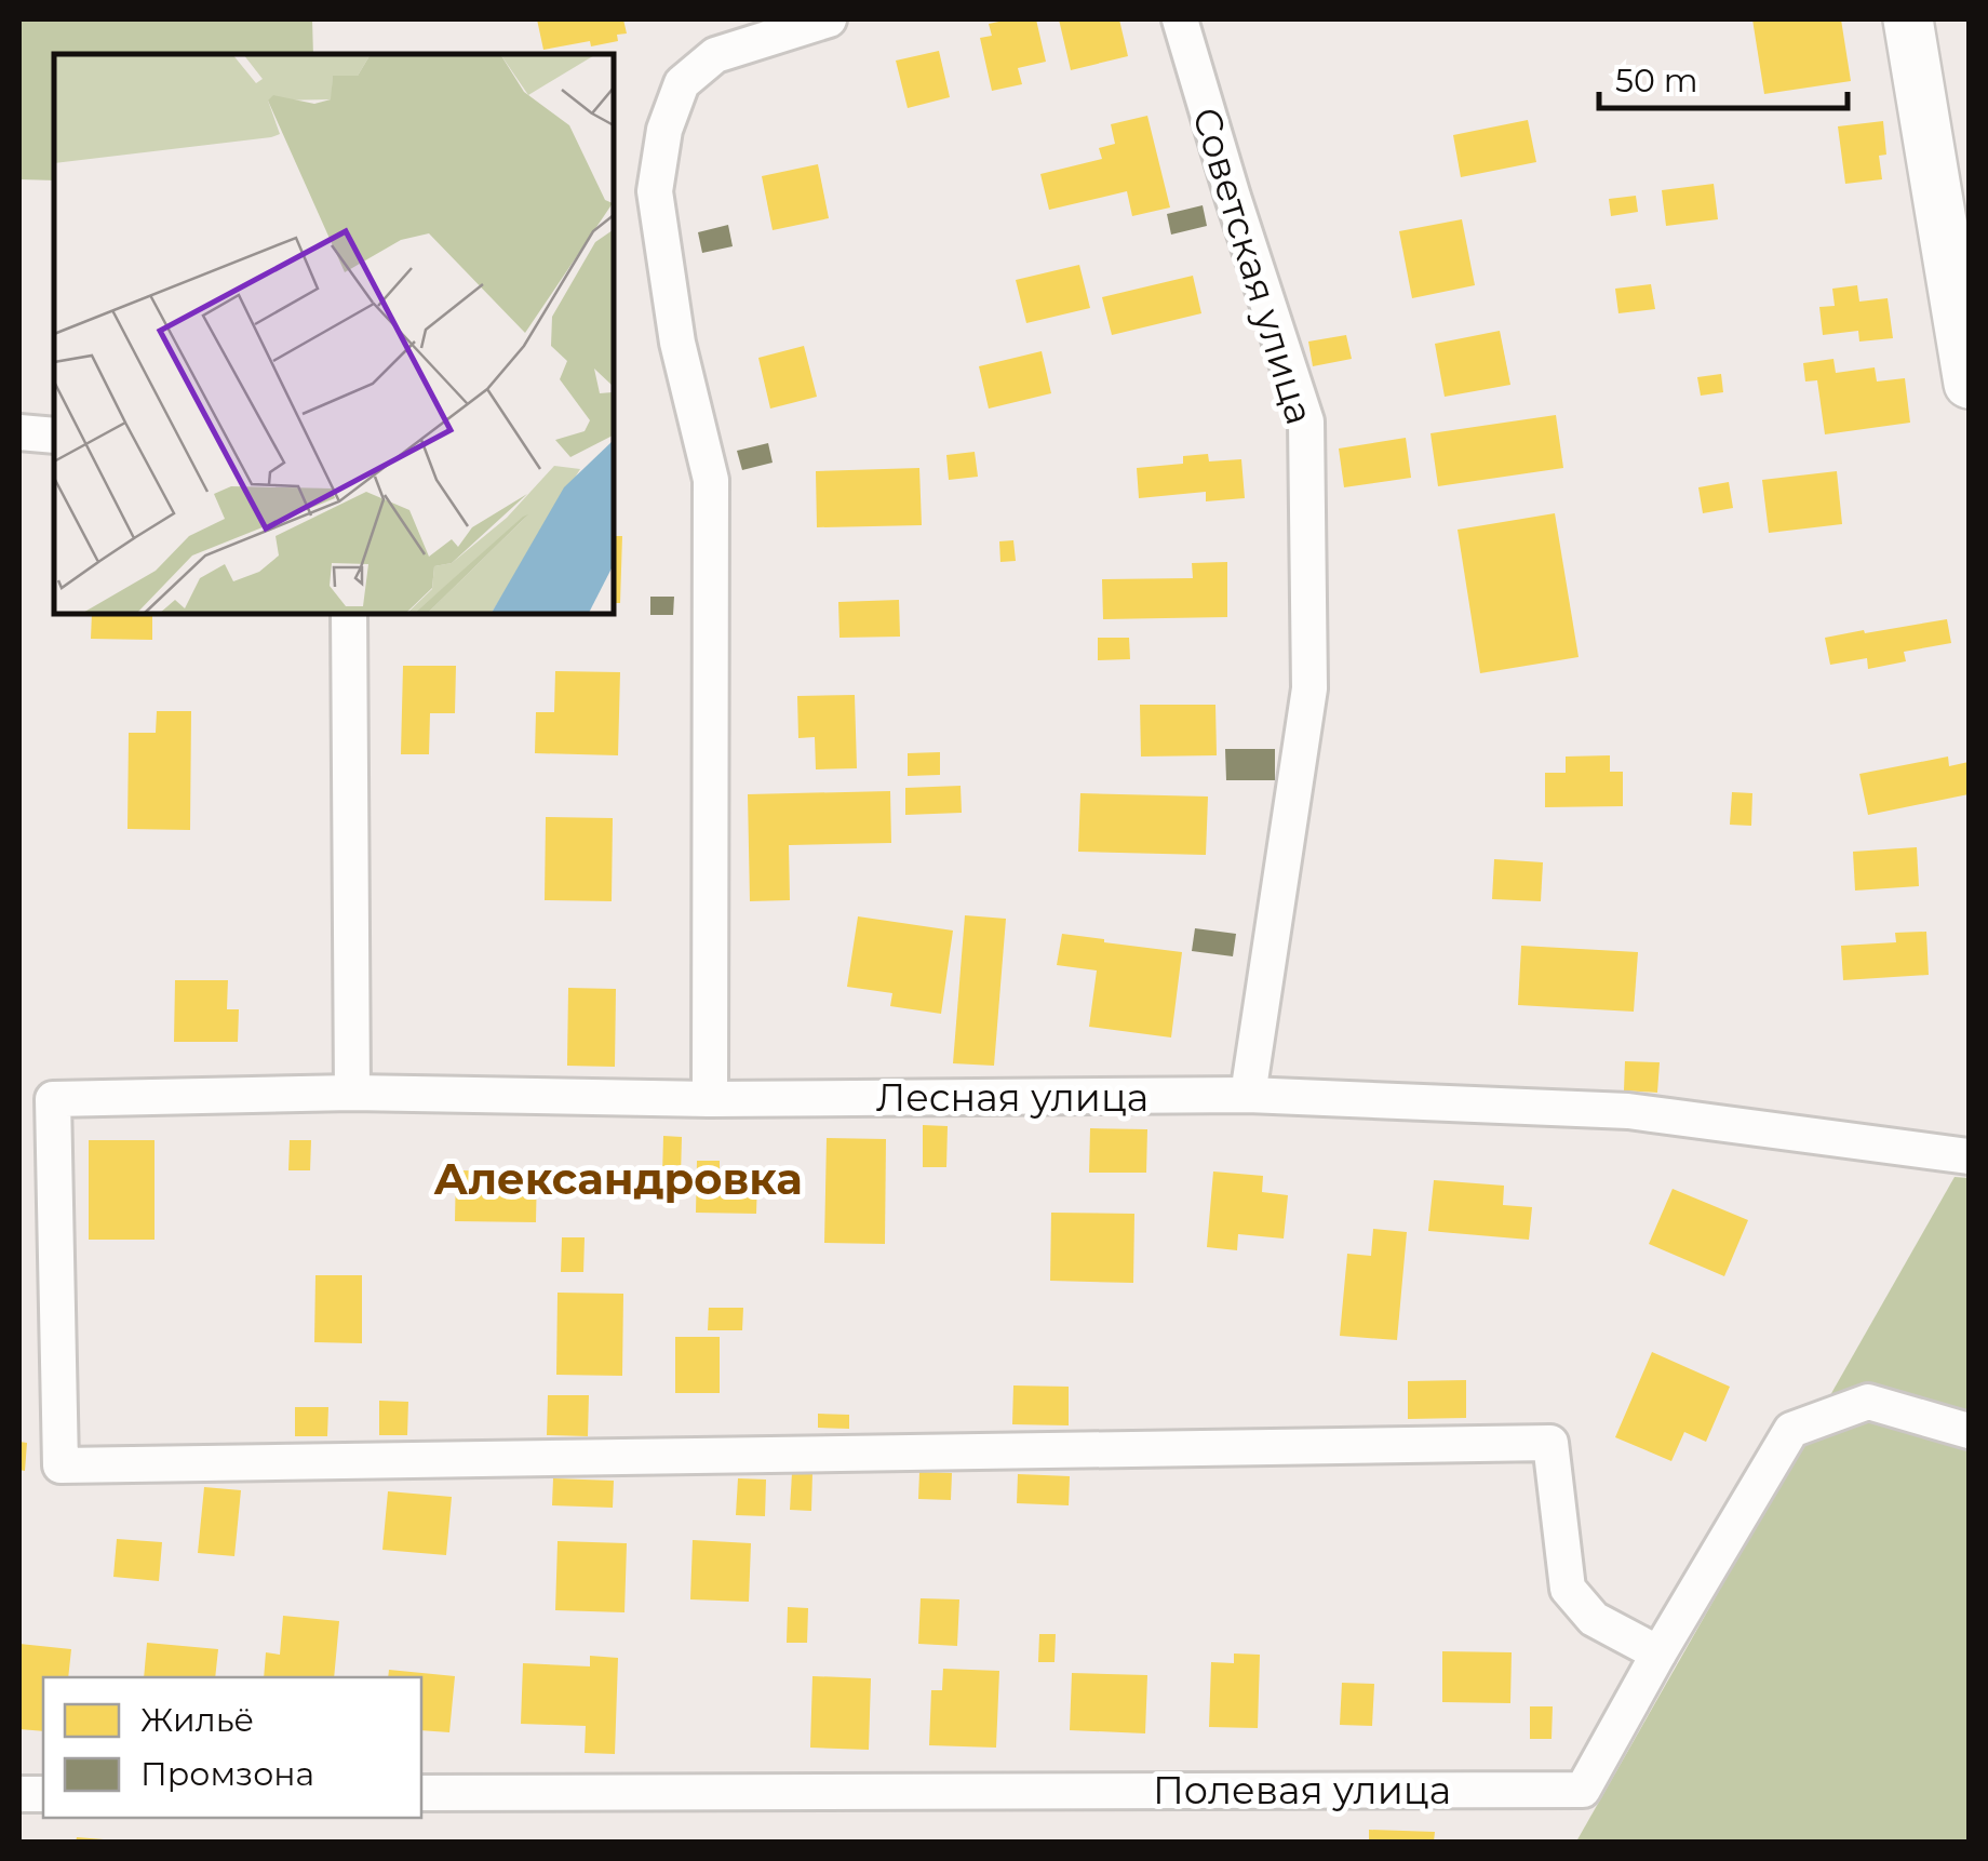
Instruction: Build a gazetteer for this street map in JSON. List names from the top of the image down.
{
  "streets": {
    "street": ["Советская улица", "Лесная улица", "Полевая улица"]
  },
  "crossings": [
    ["Советская улица", "Лесная улица"],
    ["Лесная улица", "Полевая улица"]
  ],
  "districts": ["Александровка"],
  "legend": ["Жильё", "Промзона"],
  "scale_bar": "50 m"
}
